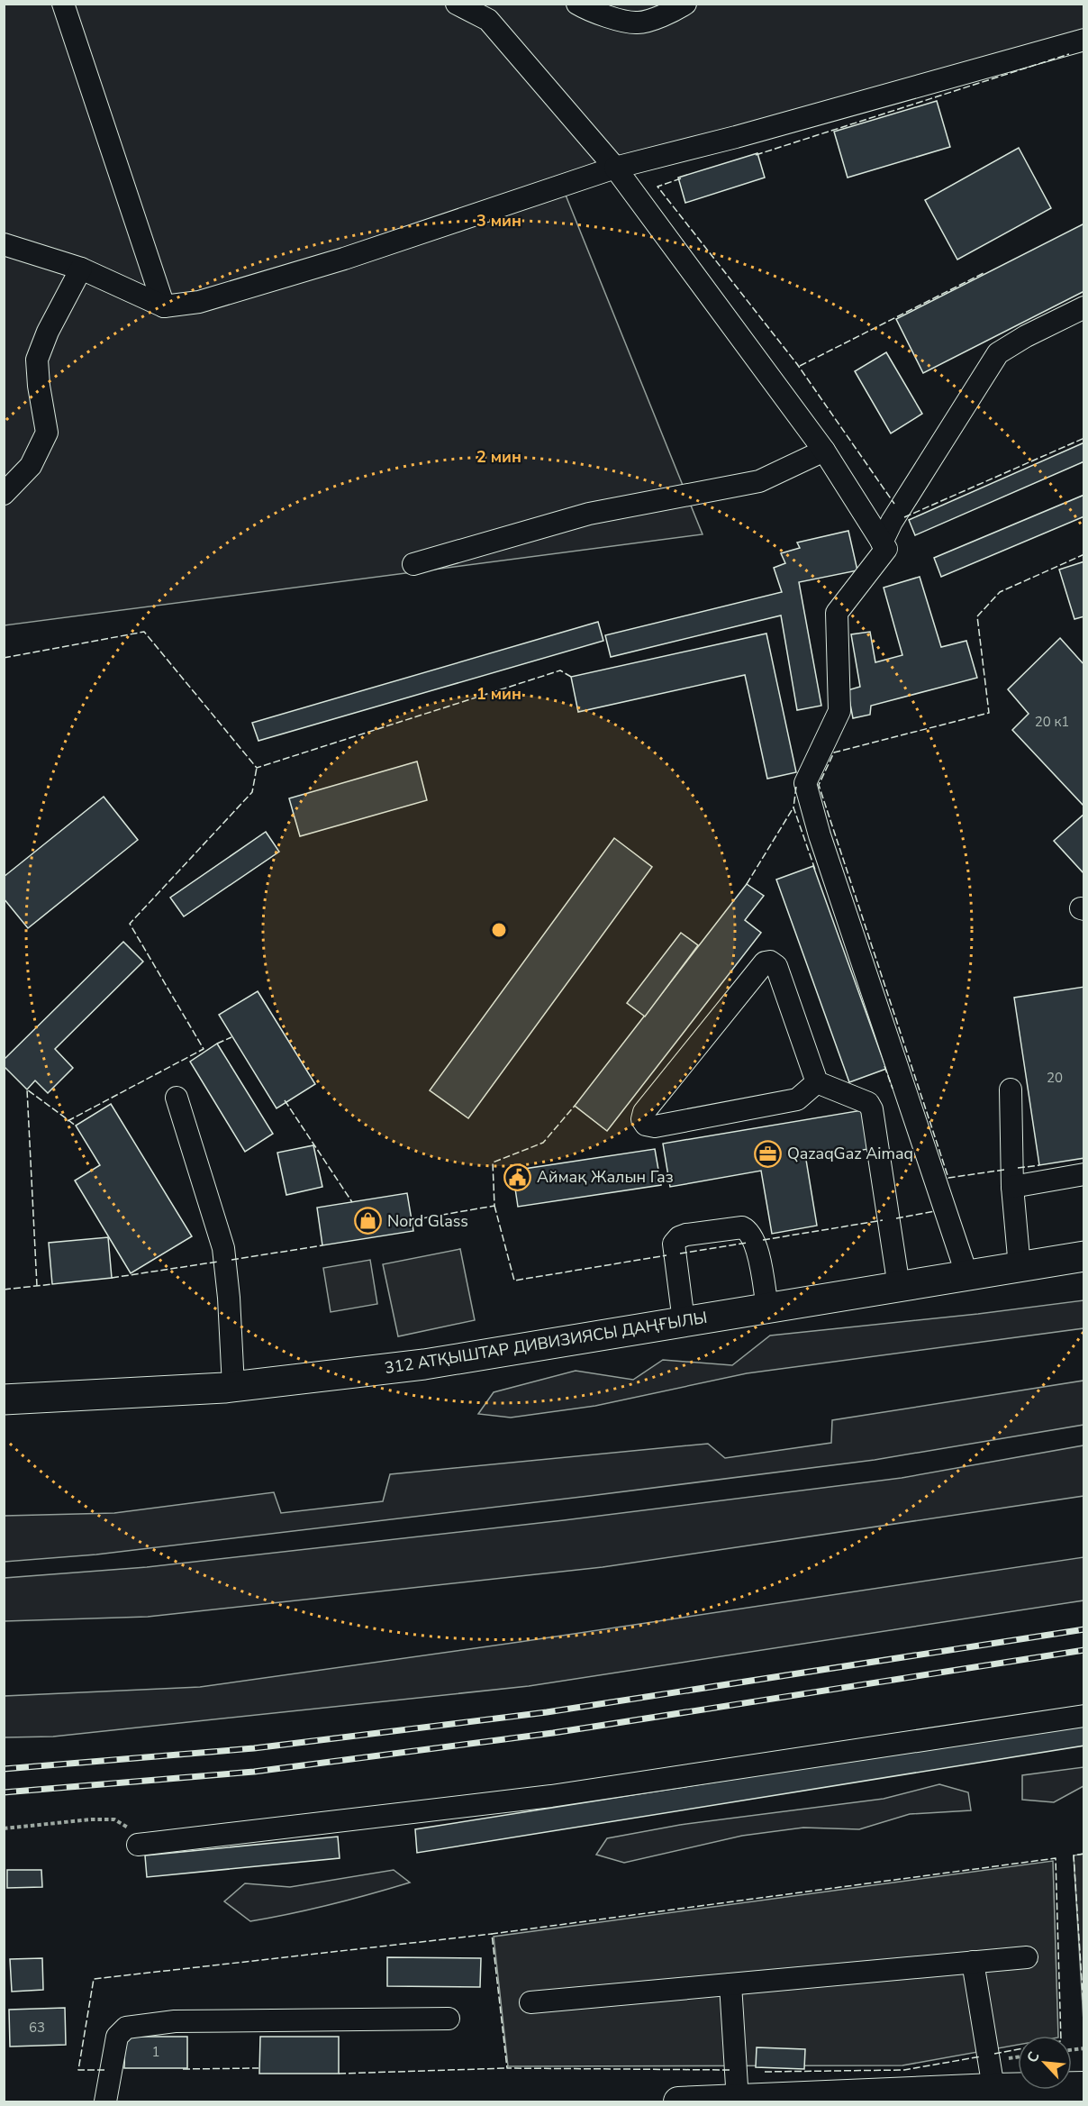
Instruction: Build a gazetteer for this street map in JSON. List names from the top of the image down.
{
  "streets": {
    "highway": ["312 АТҚЫШТАР ДИВИЗИЯСЫ ДАҢҒЫЛЫ"]
  },
  "places": {
    "office": ["QazaqGaz Aimaq"],
    "public building": ["Аймақ Жалын Газ"],
    "shop": ["Nord Glass"]
  },
  "house_numbers": [
    "20 к1",
    "20",
    "63",
    "1"
  ],
  "north": "top left",
  "rings": ["3 мин", "2 мин", "1 мин"]
}
